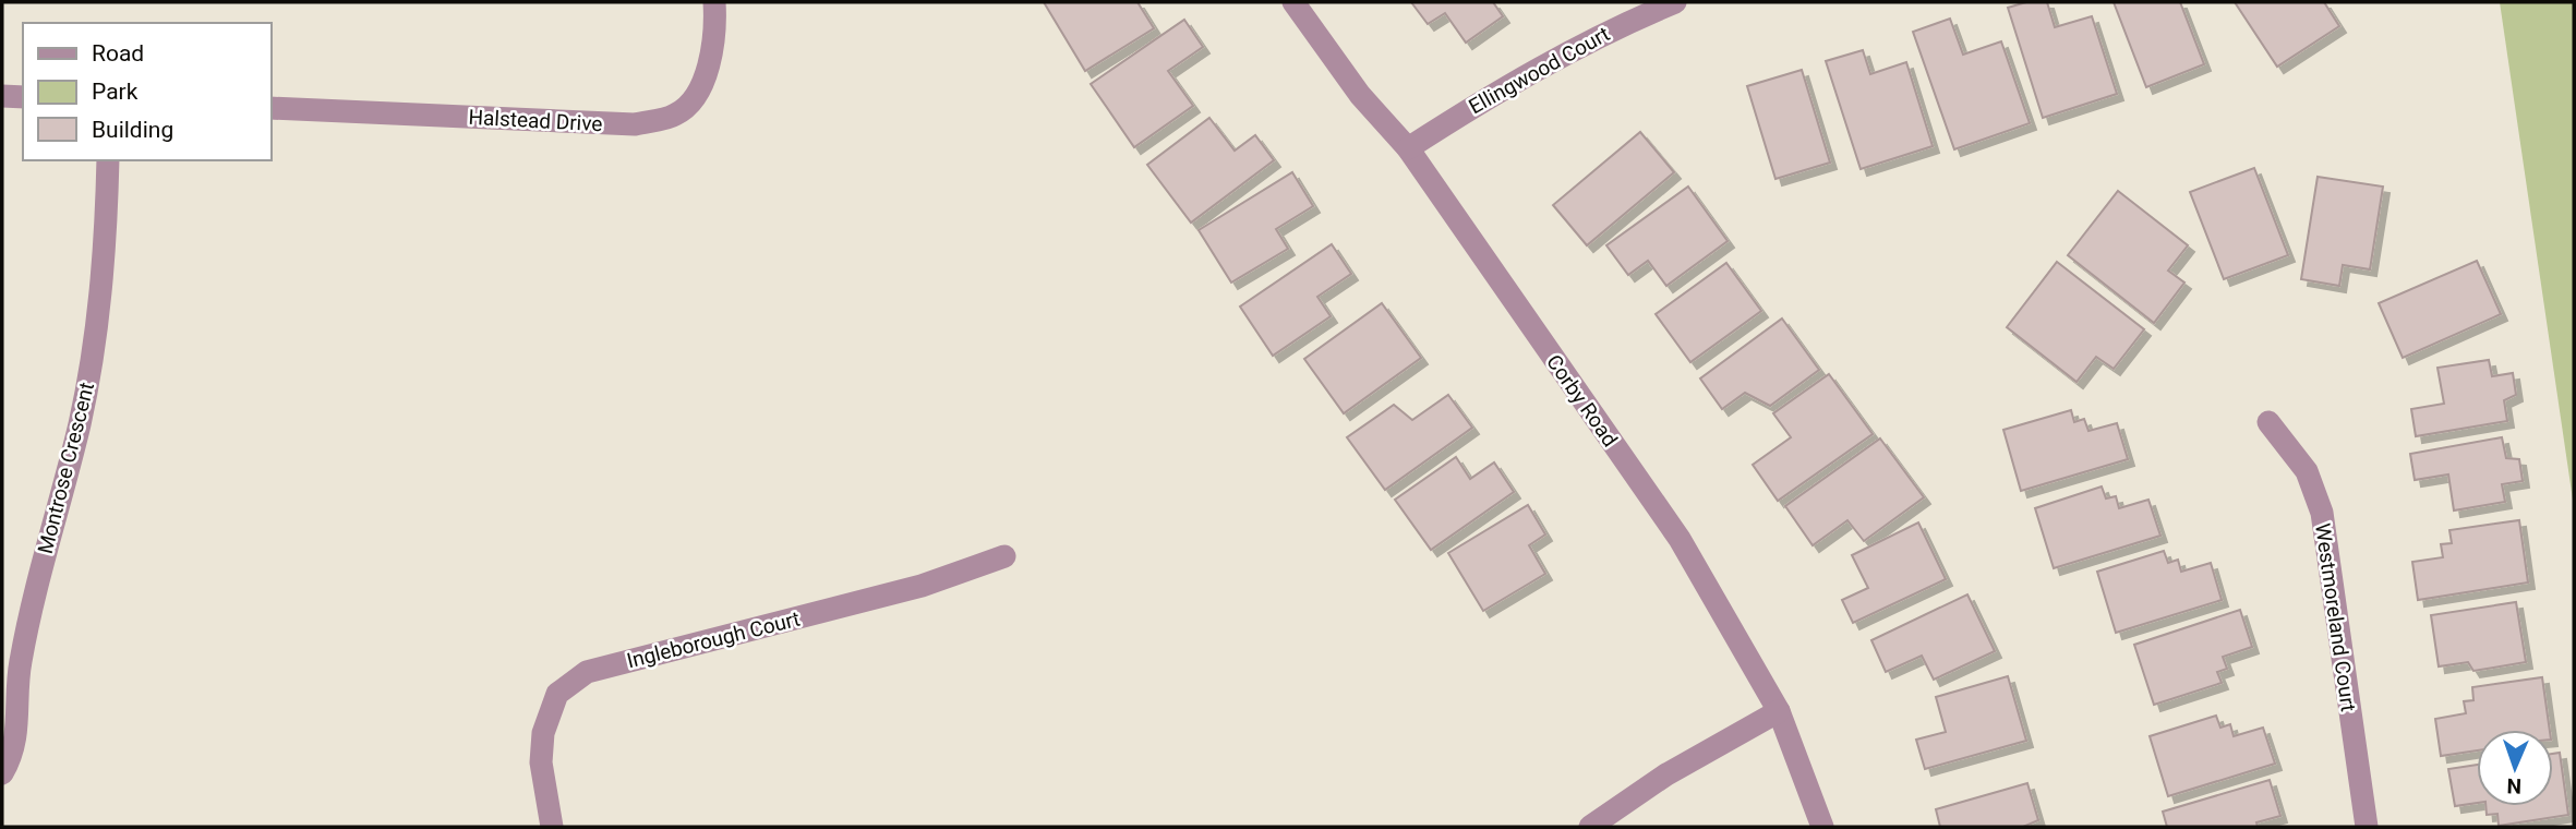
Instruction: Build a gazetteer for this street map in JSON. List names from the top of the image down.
{
  "streets": {
    "street": [
      "Ellingwood Court",
      "Halstead Drive",
      "Corby Road",
      "Montrose Crescent",
      "Westmoreland Court",
      "Ingleborough Court"
    ]
  },
  "crossings": [
    ["Ellingwood Court", "Corby Road"]
  ],
  "legend": ["Road", "Park", "Building"],
  "north": "bottom"
}
